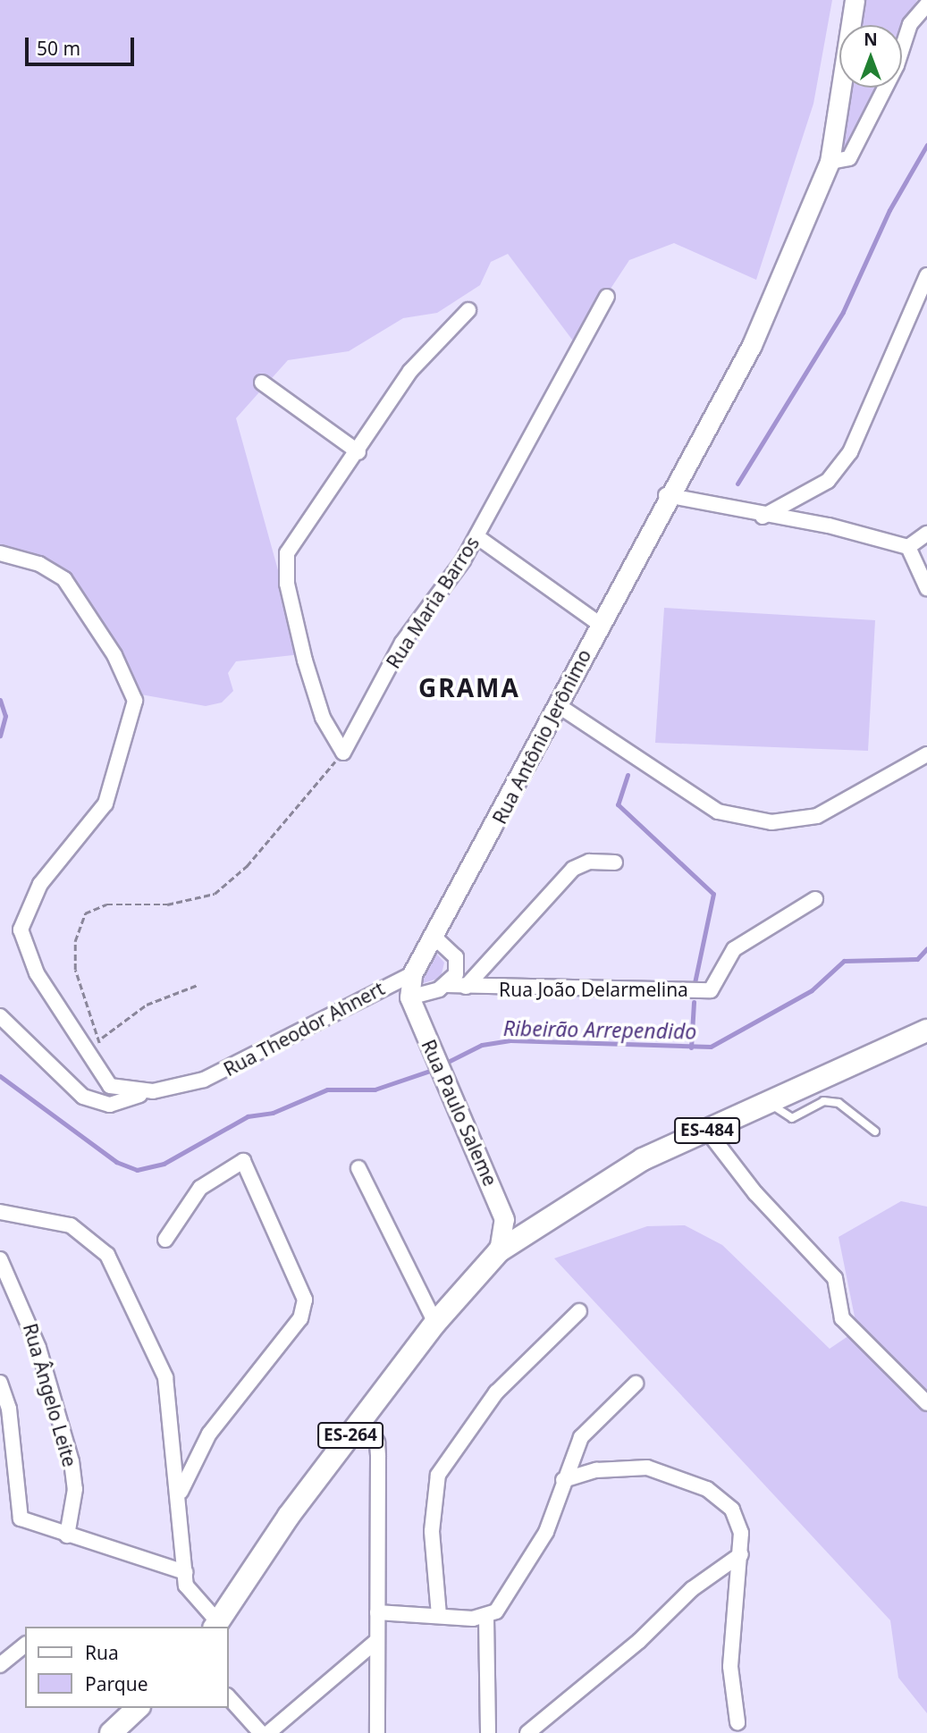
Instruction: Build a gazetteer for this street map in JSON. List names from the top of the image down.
{
  "streets": {
    "main road": [
      "Rua Antônio Jerônimo",
      "Rua Paulo Saleme",
      "ES-484",
      "ES-264"
    ],
    "street": [
      "Rua Maria Barros",
      "Rua João Delarmelina",
      "Rua Theodor Ahnert",
      "Rua Ângelo Leite"
    ]
  },
  "crossings": [
    ["Rua Antônio Jerônimo", "Rua Theodor Ahnert"],
    ["Rua Paulo Saleme", "ES-484"],
    ["Rua Paulo Saleme", "ES-264"],
    ["ES-484", "ES-264"]
  ],
  "districts": ["GRAMA"],
  "water": ["Ribeirão Arrependido"],
  "legend": ["Rua", "Parque"],
  "scale_bar": "50 m",
  "north": "top"
}
